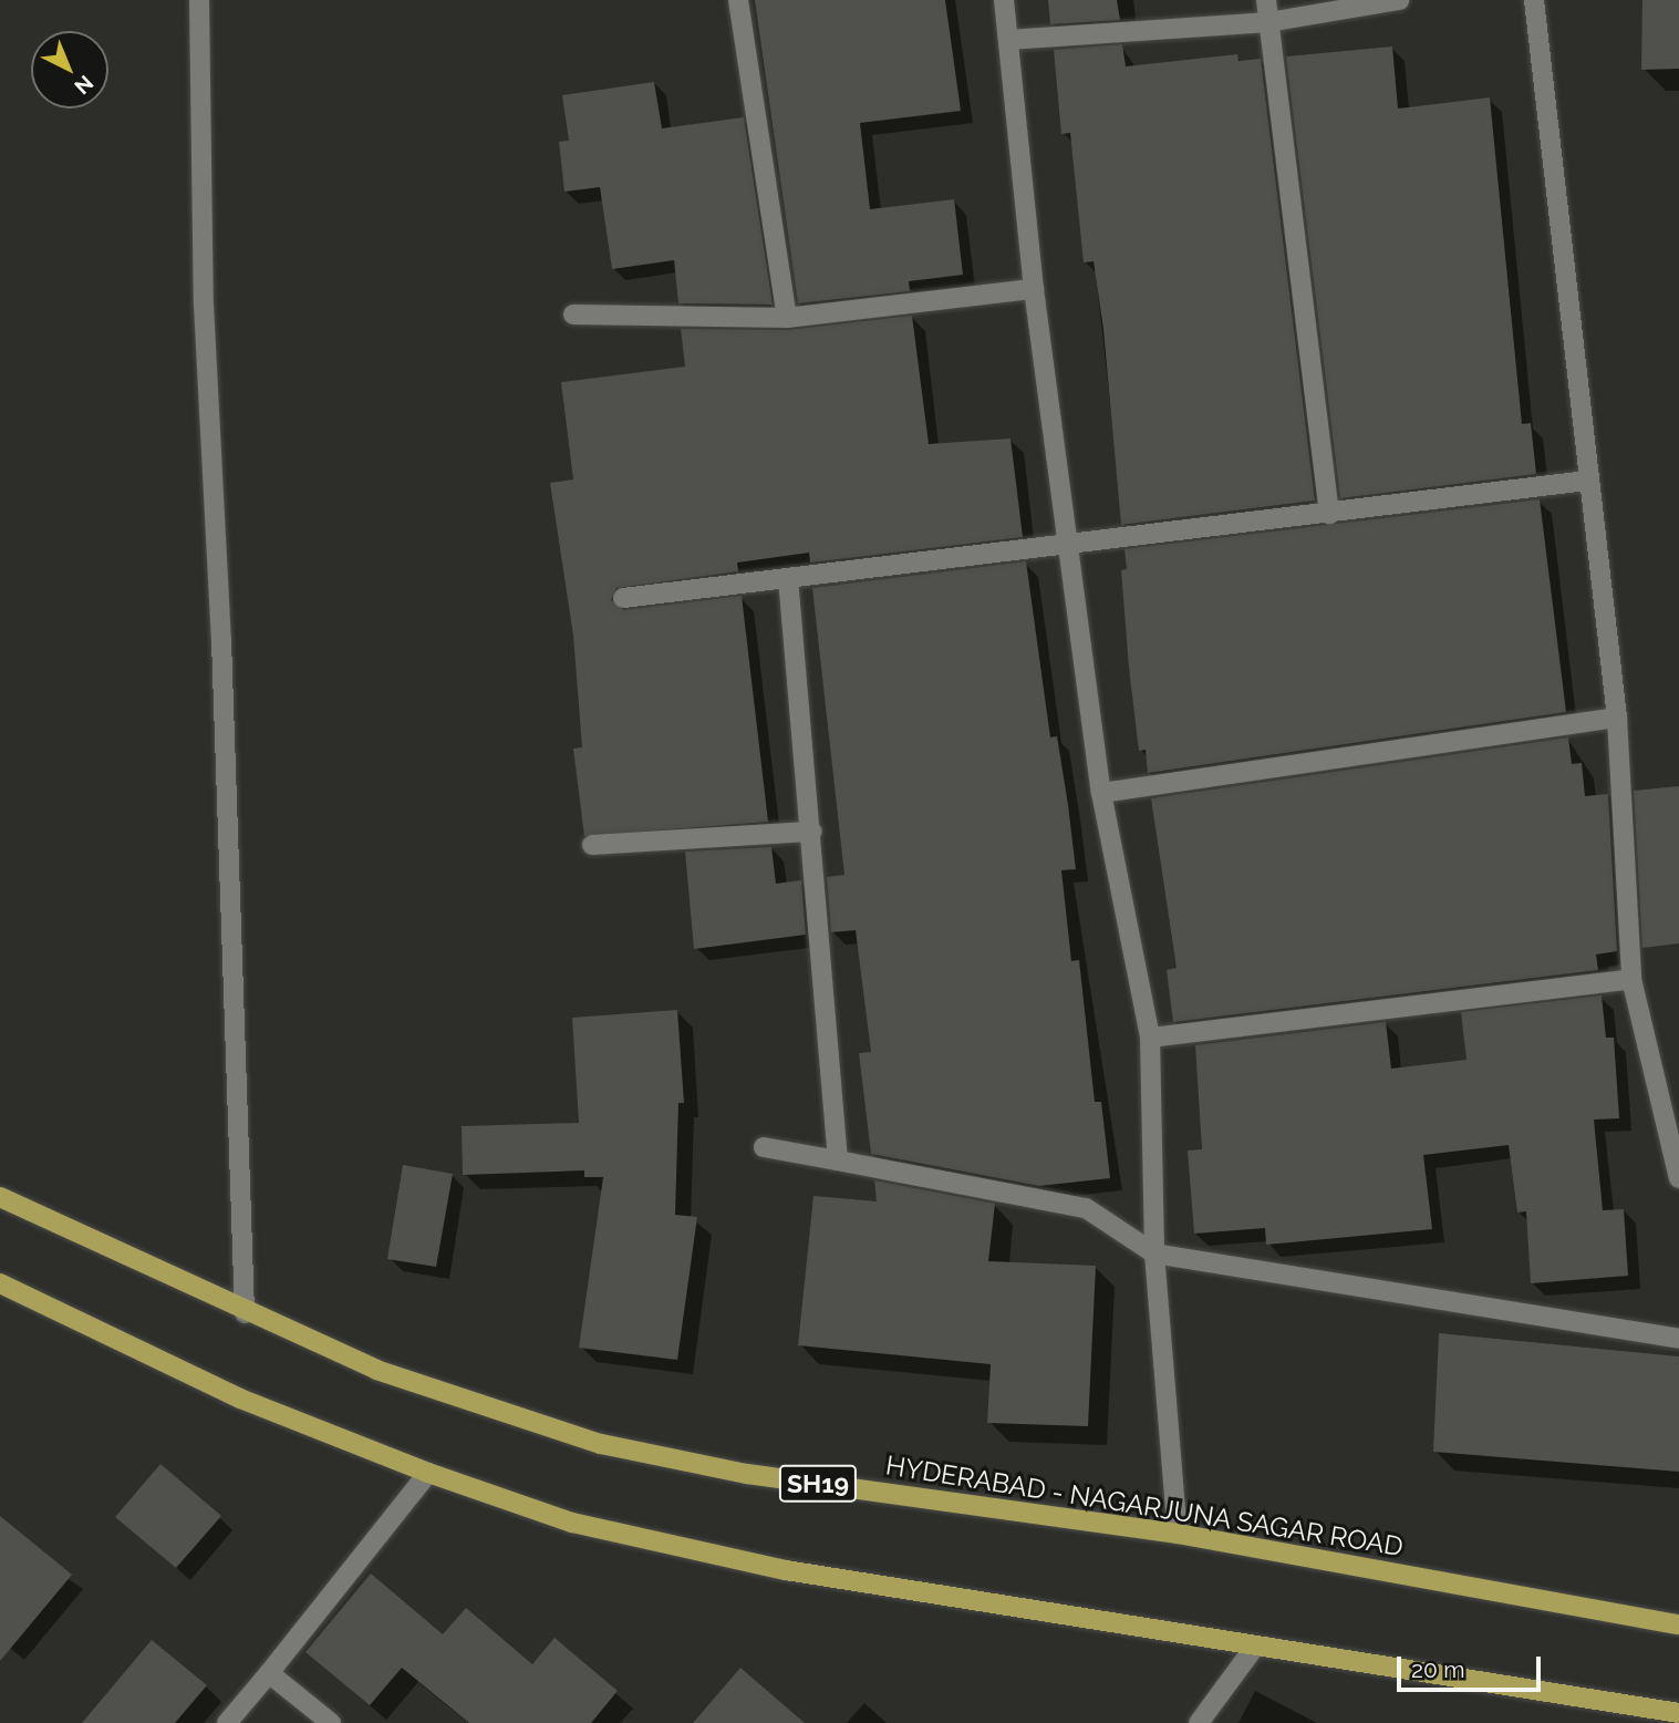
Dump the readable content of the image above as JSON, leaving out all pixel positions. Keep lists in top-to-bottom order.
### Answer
{
  "streets": {
    "main road": ["SH19", "HYDERABAD - NAGARJUNA SAGAR ROAD"]
  },
  "scale_bar": "20 m",
  "north": "bottom right"
}
